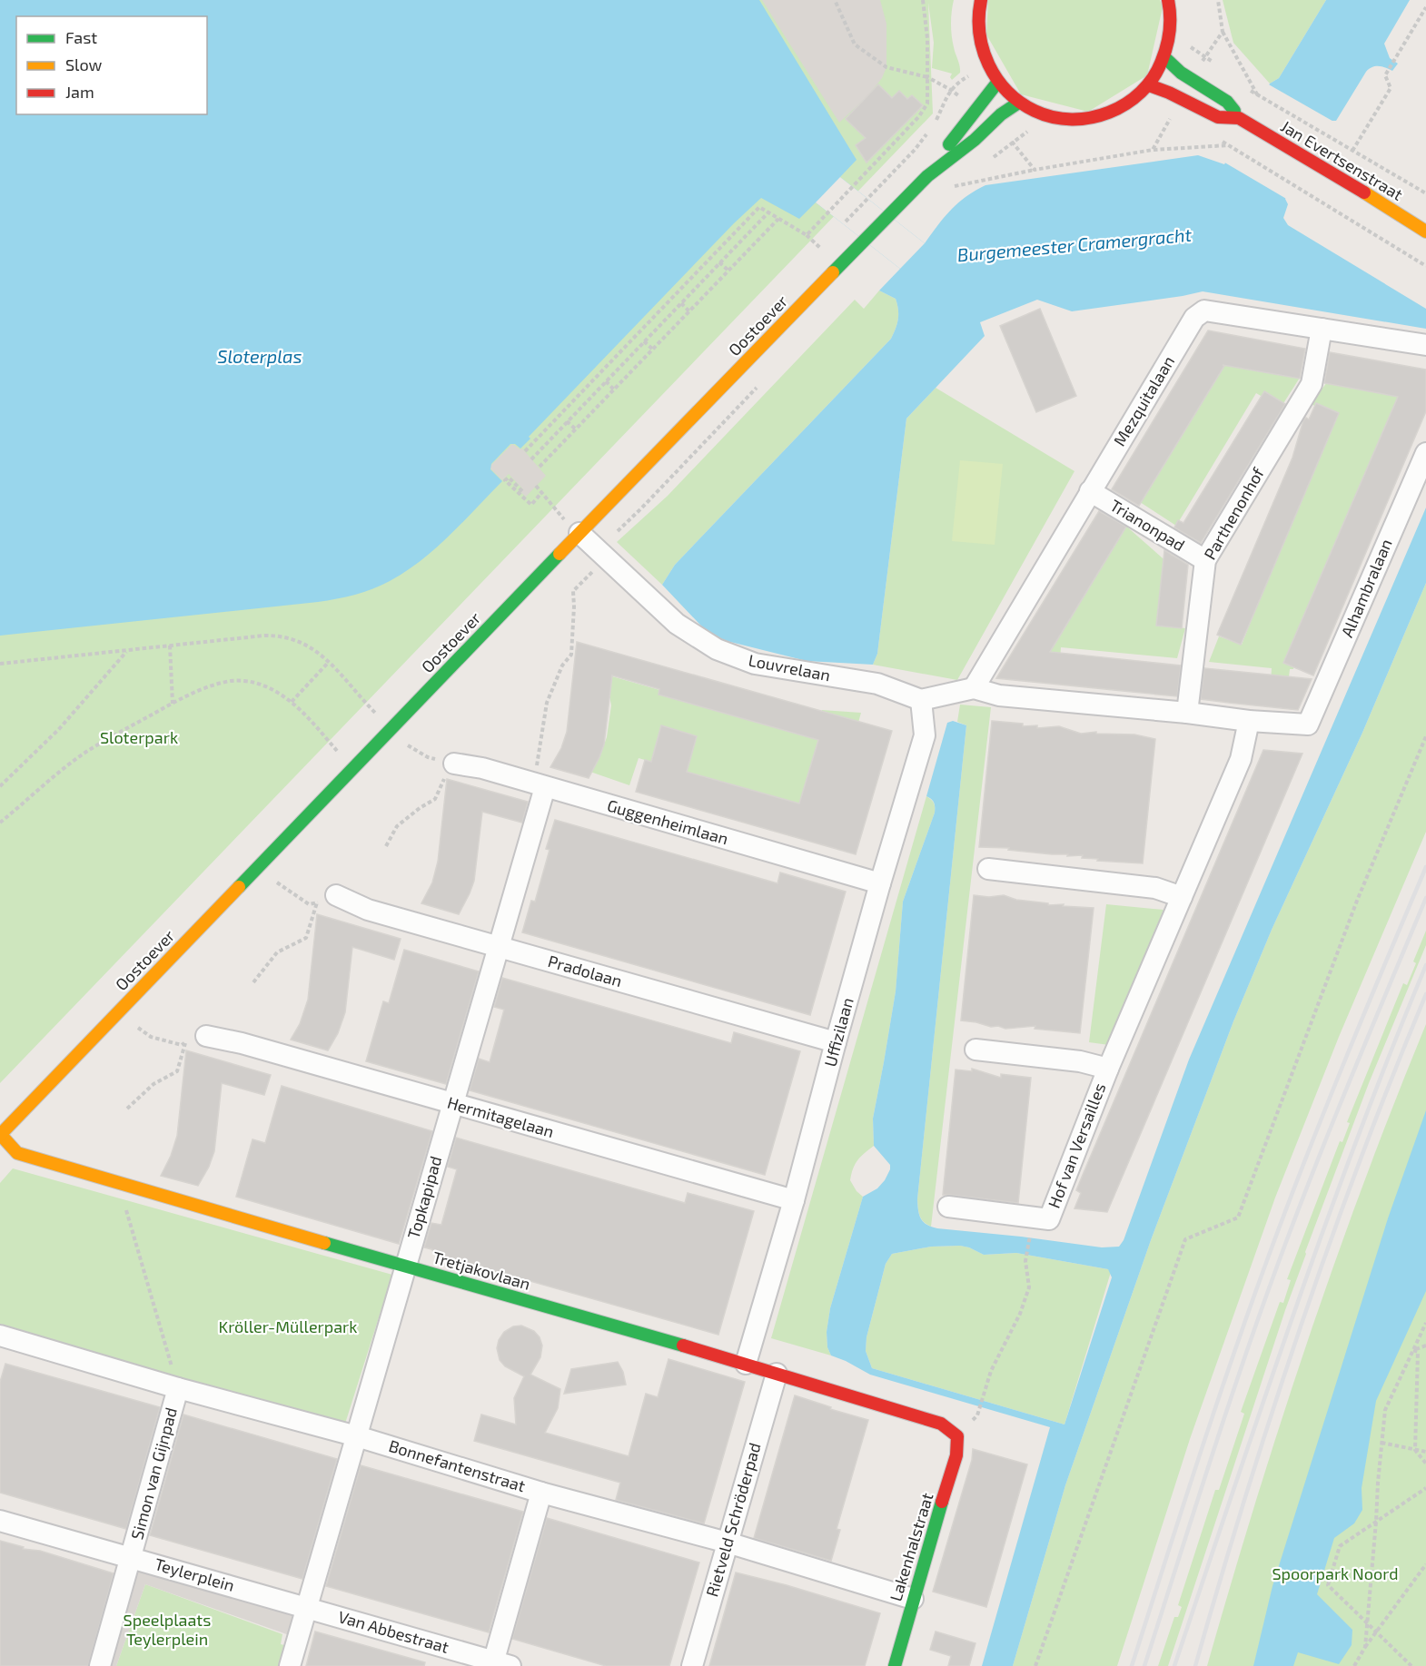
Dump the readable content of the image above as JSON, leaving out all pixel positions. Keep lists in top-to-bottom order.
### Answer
{
  "streets": {
    "main road": [
      "Jan Evertsenstraat",
      "Oostoever",
      "Tretjakovlaan",
      "Lakenhalstraat"
    ],
    "street": [
      "Mezquitalaan",
      "Parthenonhof",
      "Trianonpad",
      "Alhambralaan",
      "Louvrelaan",
      "Guggenheimlaan",
      "Pradolaan",
      "Uffizilaan",
      "Hermitagelaan",
      "Hof van Versailles",
      "Topkapipad",
      "Bonnefantenstraat",
      "Simon van Gijnpad",
      "Rietveld Schröderpad",
      "Teylerplein",
      "Van Abbestraat"
    ]
  },
  "crossings": [
    ["Oostoever", "Louvrelaan"],
    ["Oostoever", "Tretjakovlaan"],
    ["Mezquitalaan", "Parthenonhof"],
    ["Mezquitalaan", "Trianonpad"],
    ["Parthenonhof", "Trianonpad"],
    ["Alhambralaan", "Hof van Versailles"],
    ["Louvrelaan", "Uffizilaan"],
    ["Guggenheimlaan", "Uffizilaan"],
    ["Guggenheimlaan", "Topkapipad"],
    ["Pradolaan", "Uffizilaan"],
    ["Pradolaan", "Topkapipad"],
    ["Uffizilaan", "Hermitagelaan"],
    ["Uffizilaan", "Tretjakovlaan"],
    ["Hermitagelaan", "Topkapipad"],
    ["Topkapipad", "Tretjakovlaan"],
    ["Topkapipad", "Bonnefantenstraat"],
    ["Topkapipad", "Teylerplein"],
    ["Topkapipad", "Van Abbestraat"],
    ["Tretjakovlaan", "Rietveld Schröderpad"],
    ["Tretjakovlaan", "Lakenhalstraat"],
    ["Bonnefantenstraat", "Simon van Gijnpad"],
    ["Bonnefantenstraat", "Rietveld Schröderpad"],
    ["Bonnefantenstraat", "Lakenhalstraat"],
    ["Simon van Gijnpad", "Teylerplein"],
    ["Teylerplein", "Van Abbestraat"]
  ],
  "water": ["Burgemeester Cramergracht", "Sloterplas"],
  "parks": [
    "Sloterpark",
    "Kröller-Müllerpark",
    "Spoorpark Noord",
    "Speelplaats Teylerplein"
  ],
  "legend": ["Fast", "Slow", "Jam"]
}
